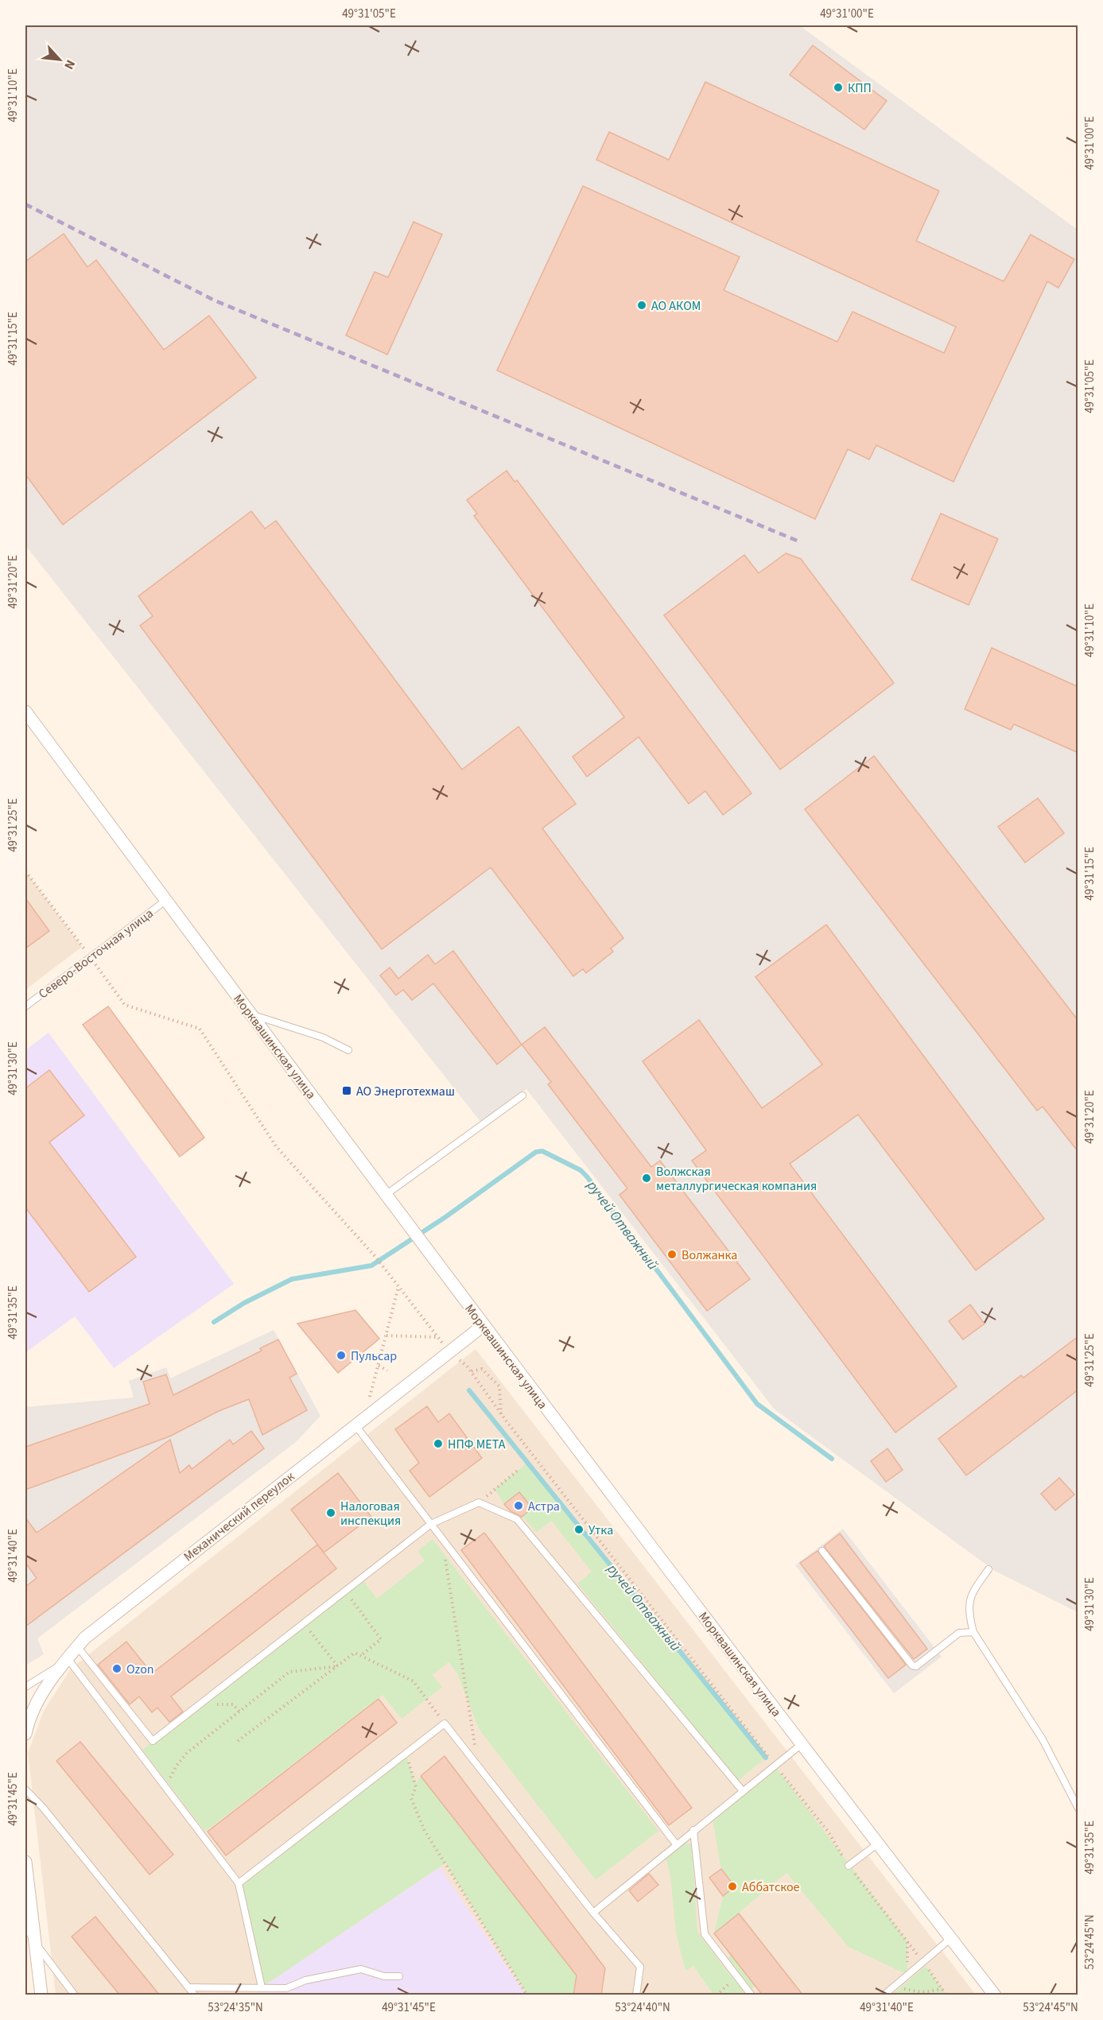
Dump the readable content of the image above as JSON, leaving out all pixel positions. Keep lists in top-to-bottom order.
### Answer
{
  "streets": {
    "street": ["Морквашинская улица", "Механический переулок"],
    "lane": ["Северо-Восточная улица"]
  },
  "crossings": [
    ["Северо-Восточная улица", "Морквашинская улица"],
    ["Морквашинская улица", "Механический переулок"]
  ],
  "water": ["ручей Отважный"],
  "places": {
    "other": [
      "КПП",
      "АО АКОМ",
      "Волжская металлургическая компания",
      "Волжанка",
      "Пульсар",
      "НПФ МЕТА",
      "Астра",
      "Налоговая инспекция",
      "Утка",
      "Ozon",
      "Аббатское"
    ],
    "transit": ["АО Энерготехмаш"]
  },
  "north": "bottom right",
  "coordinates": [
    "49°31'05\"E",
    "49°31'00\"E",
    "49°31'10\"E",
    "49°31'15\"E",
    "49°31'20\"E",
    "49°31'25\"E",
    "49°31'30\"E",
    "49°31'35\"E",
    "49°31'40\"E",
    "49°31'45\"E",
    "53°24'45\"N",
    "53°24'35\"N",
    "53°24'40\"N"
  ]
}
